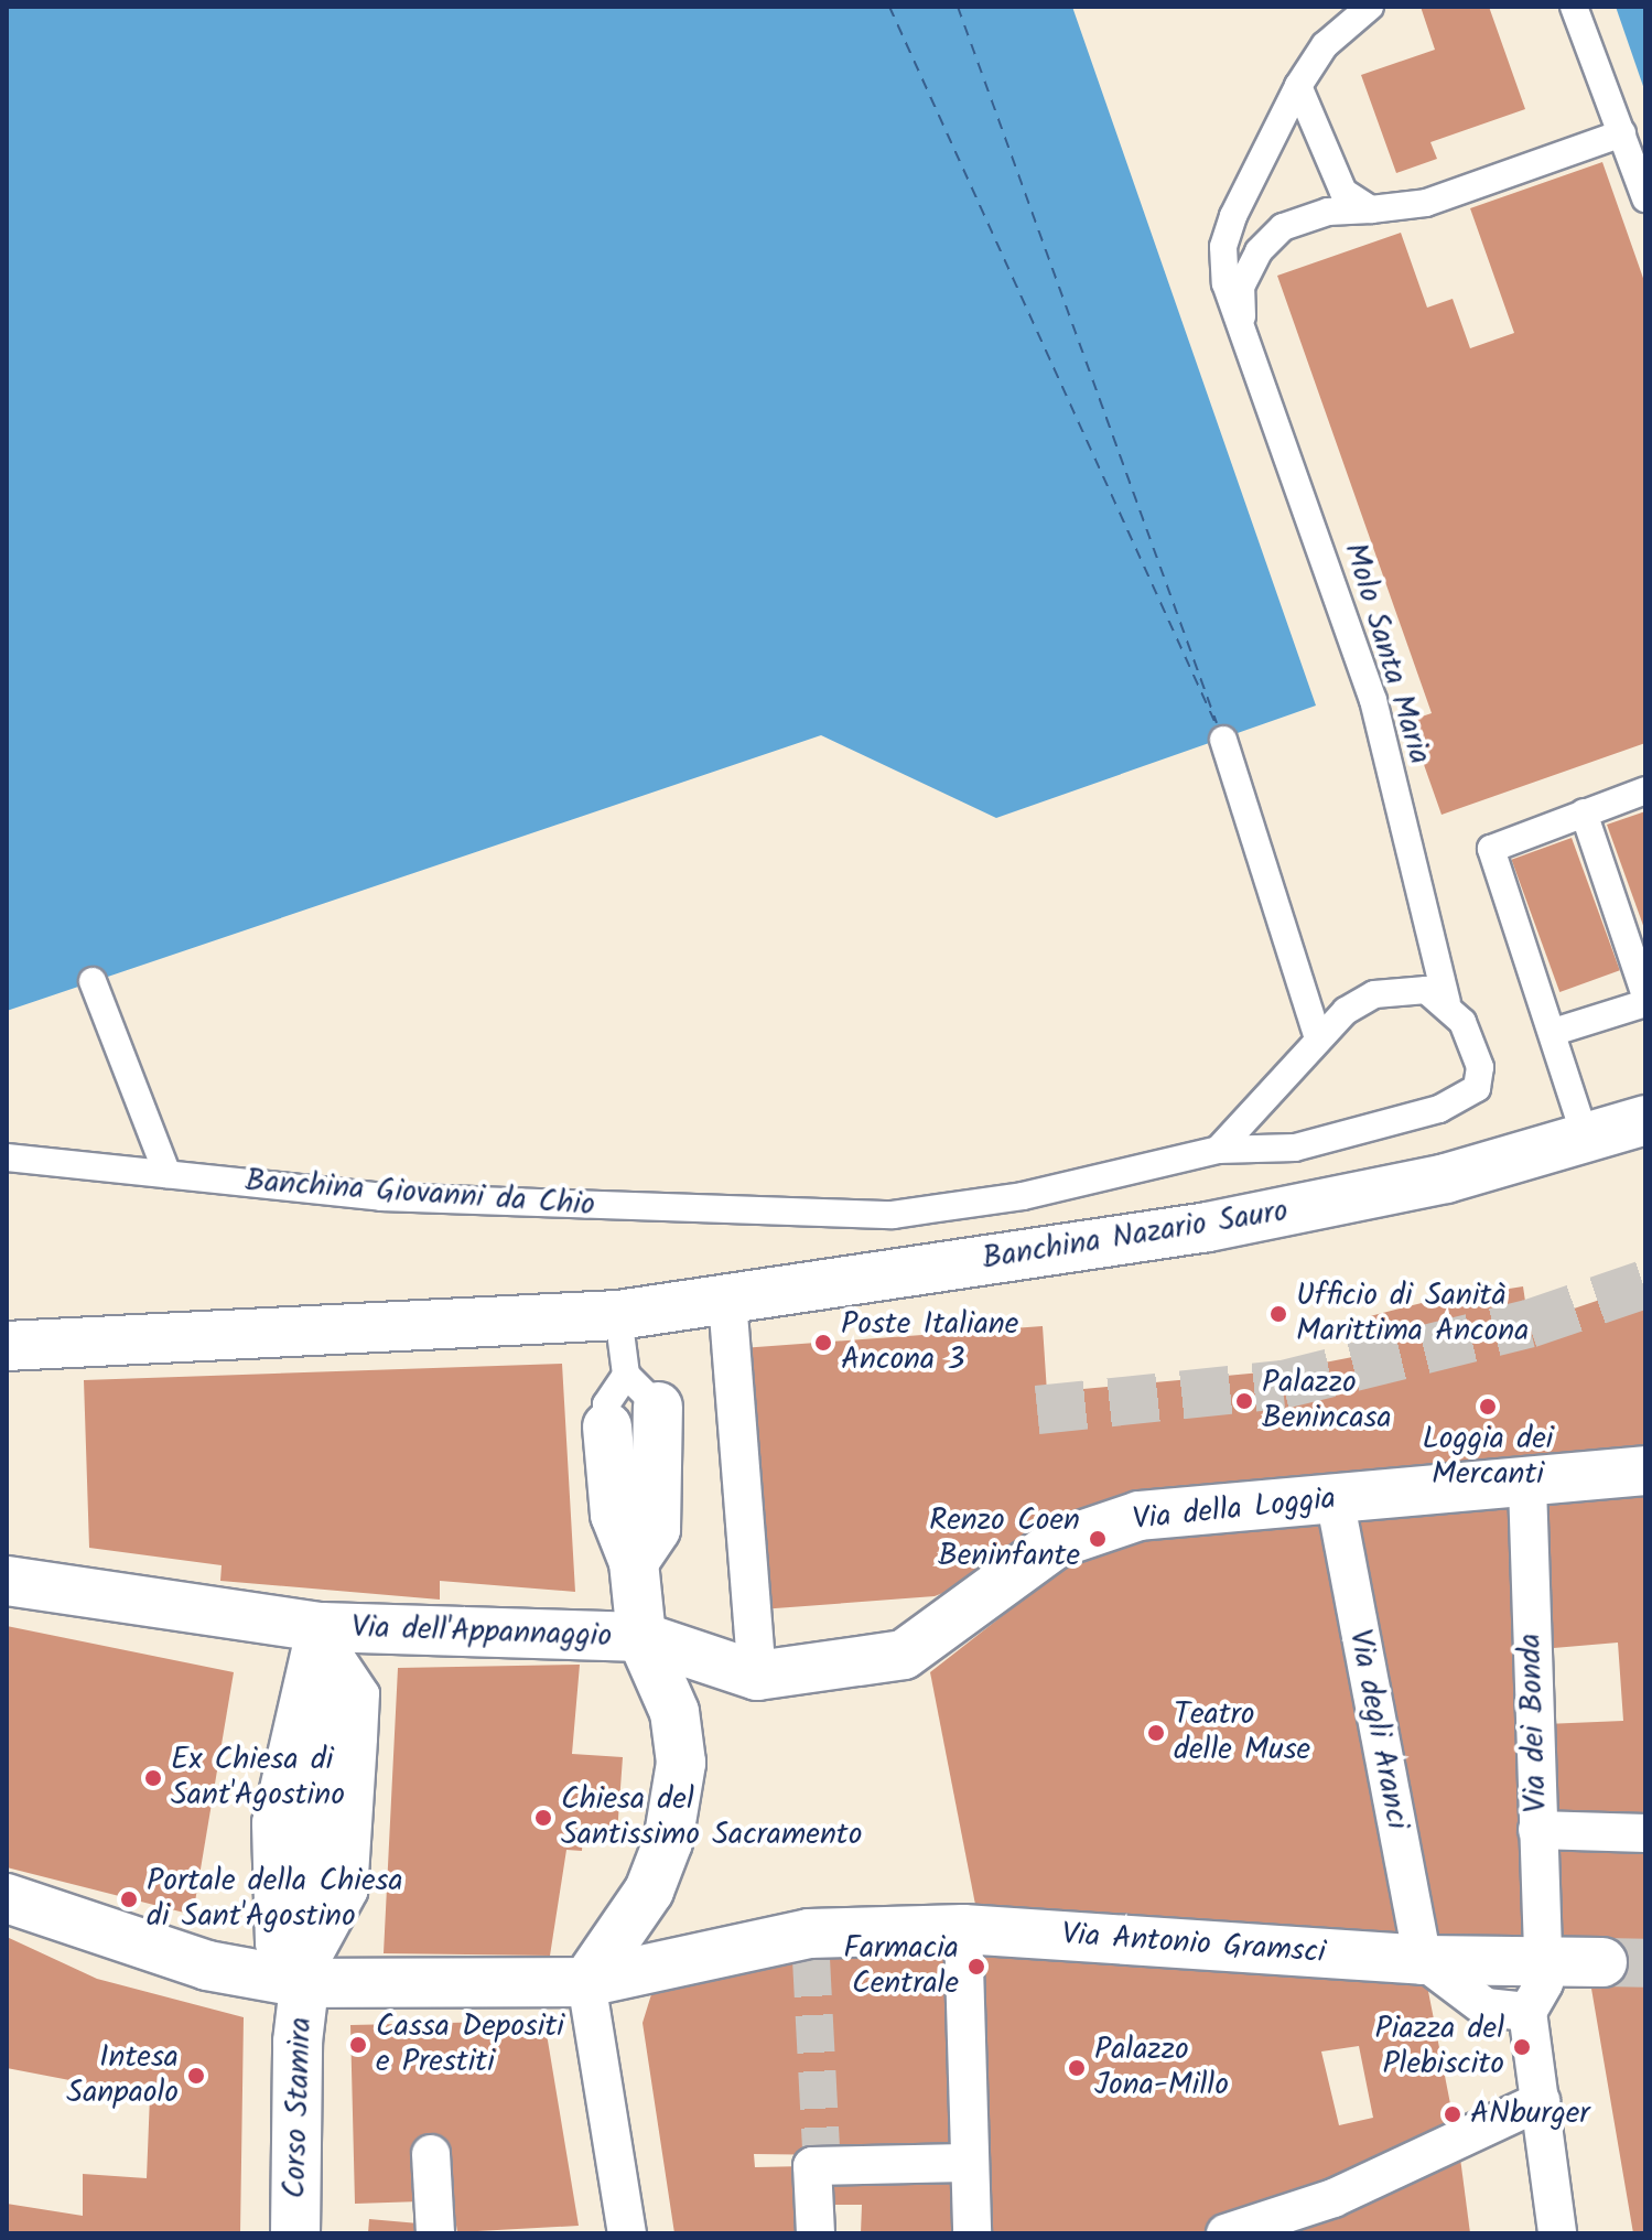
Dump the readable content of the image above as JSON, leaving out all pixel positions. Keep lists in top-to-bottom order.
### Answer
{
  "streets": {
    "street": [
      "Banchina Nazario Sauro",
      "Via della Loggia",
      "Via dell'Appannaggio",
      "Via dei Bonda",
      "Via degli Aranci",
      "Via Antonio Gramsci",
      "Corso Stamira"
    ],
    "lane": ["Molo Santa Maria", "Banchina Giovanni da Chio"]
  },
  "crossings": [
    ["Molo Santa Maria", "Banchina Nazario Sauro"],
    ["Banchina Giovanni da Chio", "Banchina Nazario Sauro"],
    ["Via della Loggia", "Via dell'Appannaggio"],
    ["Via della Loggia", "Via dei Bonda"],
    ["Via della Loggia", "Via degli Aranci"],
    ["Via dell'Appannaggio", "Corso Stamira"],
    ["Via degli Aranci", "Via Antonio Gramsci"],
    ["Via Antonio Gramsci", "Corso Stamira"]
  ],
  "places": [
    "Ufficio di Sanità Marittima Ancona",
    "Poste Italiane Ancona 3",
    "Palazzo Benincasa",
    "Loggia dei Mercanti",
    "Renzo Coen Beninfante",
    "Teatro delle Muse",
    "Ex Chiesa di Sant'Agostino",
    "Chiesa del Santissimo Sacramento",
    "Portale della Chiesa di Sant'Agostino",
    "Farmacia Centrale",
    "Cassa Depositi e Prestiti",
    "Piazza del Plebiscito",
    "Palazzo Jona-Millo",
    "Intesa Sanpaolo",
    "ANburger"
  ]
}
